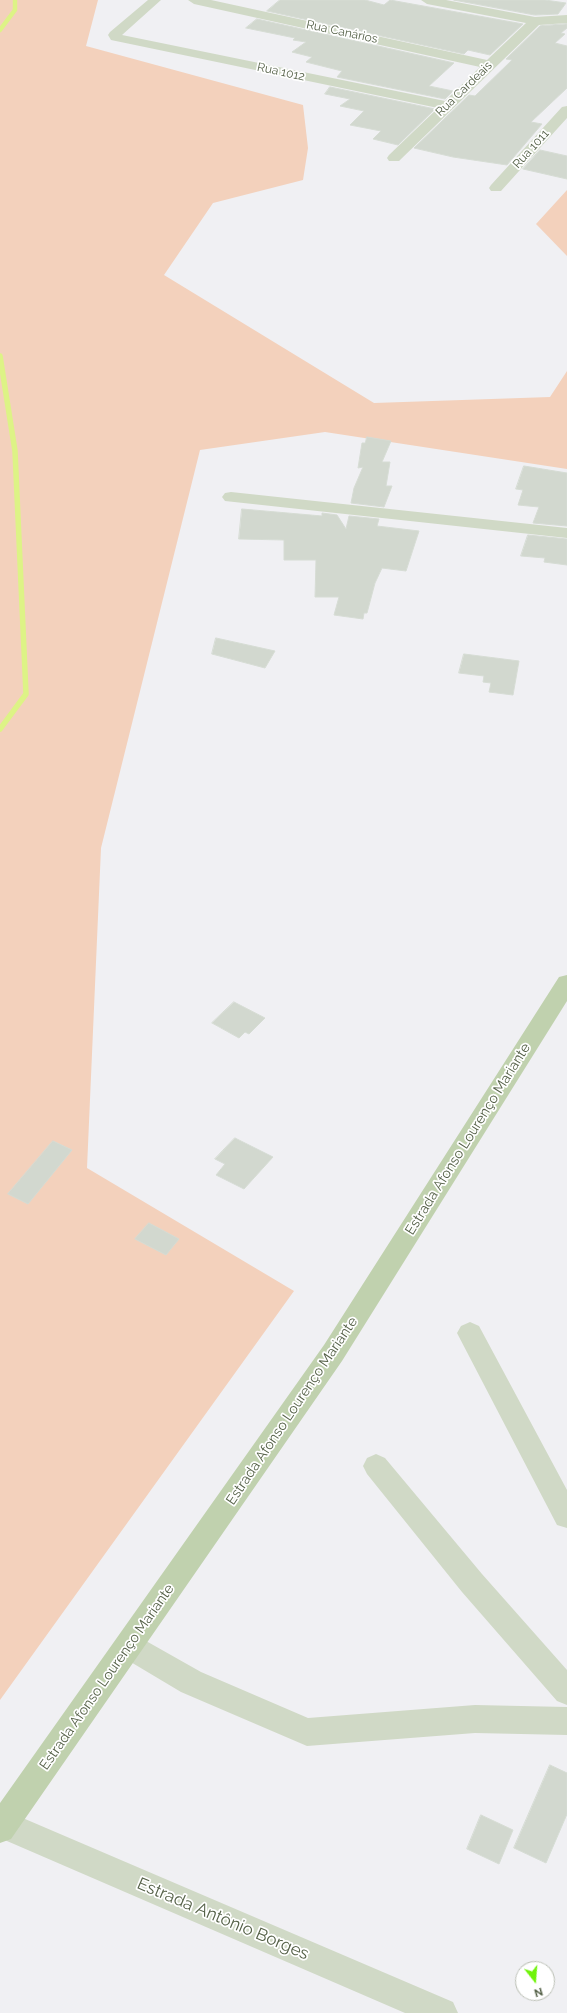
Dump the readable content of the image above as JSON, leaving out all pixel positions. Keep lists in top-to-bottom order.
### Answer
{
  "streets": {
    "main road": ["Estrada Afonso Lourenço Mariante"],
    "street": [
      "Rua Canários",
      "Rua 1012",
      "Rua Cardeais",
      "Rua 1011",
      "Estrada Antônio Borges"
    ]
  },
  "crossings": [
    ["Rua Canários", "Rua Cardeais"],
    ["Rua 1012", "Rua Cardeais"],
    ["Estrada Afonso Lourenço Mariante", "Estrada Antônio Borges"]
  ],
  "north": "bottom"
}
